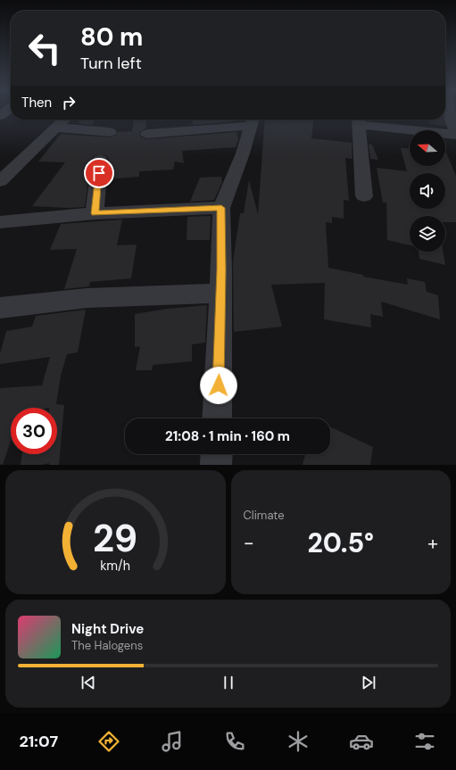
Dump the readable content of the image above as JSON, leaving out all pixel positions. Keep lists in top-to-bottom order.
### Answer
{
  "north": "left",
  "page": {
    "turn": ["80 m", "Turn left"],
    "then": "Then",
    "limit": "30",
    "trip": "21:08 · 1 min · 160 m",
    "tile": "Climate",
    "heat": ["−", "20.5°", "+"],
    "song": ["Night Drive", "The Halogens"],
    "tabs": "21:07",
    "gauge": ["29", "km/h"]
  }
}
